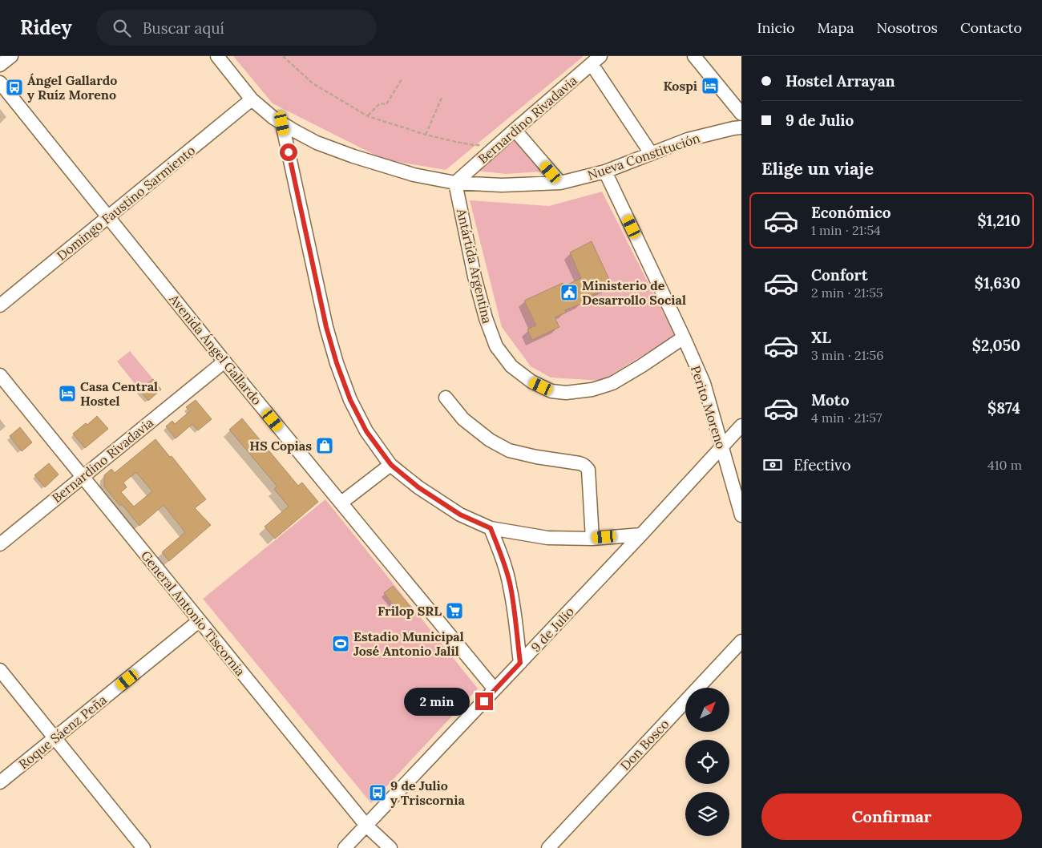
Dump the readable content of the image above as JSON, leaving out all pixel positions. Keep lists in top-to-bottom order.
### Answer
{
  "streets": {
    "street": [
      "Bernardino Rivadavia",
      "Nueva Constitución",
      "Domingo Faustino Sarmiento",
      "Antártida Argentina",
      "Avenida Ángel Gallardo",
      "Perito Moreno",
      "General Antonio Tiscornia",
      "9 de Julio",
      "Roque Sáenz Peña",
      "Don Bosco"
    ]
  },
  "crossings": [
    ["Bernardino Rivadavia", "Nueva Constitución"],
    ["Bernardino Rivadavia", "Antártida Argentina"],
    ["Bernardino Rivadavia", "Avenida Ángel Gallardo"],
    ["Bernardino Rivadavia", "General Antonio Tiscornia"],
    ["Nueva Constitución", "Domingo Faustino Sarmiento"],
    ["Nueva Constitución", "Antártida Argentina"],
    ["Nueva Constitución", "Perito Moreno"],
    ["Domingo Faustino Sarmiento", "Avenida Ángel Gallardo"],
    ["Antártida Argentina", "Perito Moreno"],
    ["Avenida Ángel Gallardo", "9 de Julio"],
    ["Perito Moreno", "9 de Julio"],
    ["General Antonio Tiscornia", "9 de Julio"],
    ["General Antonio Tiscornia", "Roque Sáenz Peña"]
  ],
  "places": {
    "hotel": ["Kospi", "Casa Central Hostel"],
    "bus stop": ["Ángel Gallardo y Ruíz Moreno", "9 de Julio y Triscornia"],
    "public building": ["Ministerio de Desarrollo Social"],
    "shop": ["HS Copias"],
    "supermarket": ["Frilop SRL"],
    "sports": ["Estadio Municipal José Antonio Jalil"]
  },
  "north": "top right",
  "page": {
    "header": "Ridey",
    "search": "Buscar aquí",
    "nav": [
      "Inicio",
      "Mapa",
      "Nosotros",
      "Contacto"
    ],
    "banner": ["Hostel Arrayan", "9 de Julio"],
    "heading": "Elige un viaje",
    "list": [
      {
        "name": "Económico",
        "note": "1 min · 21:54",
        "value": "$1,210"
      },
      {
        "name": "Confort",
        "note": "2 min · 21:55",
        "value": "$1,630"
      },
      {
        "name": "XL",
        "note": "3 min · 21:56",
        "value": "$2,050"
      },
      {
        "name": "Moto",
        "note": "4 min · 21:57",
        "value": "$874"
      }
    ],
    "pay": ["Efectivo", "410 m"],
    "bubble": "2 min",
    "buttons": "Confirmar"
  }
}
